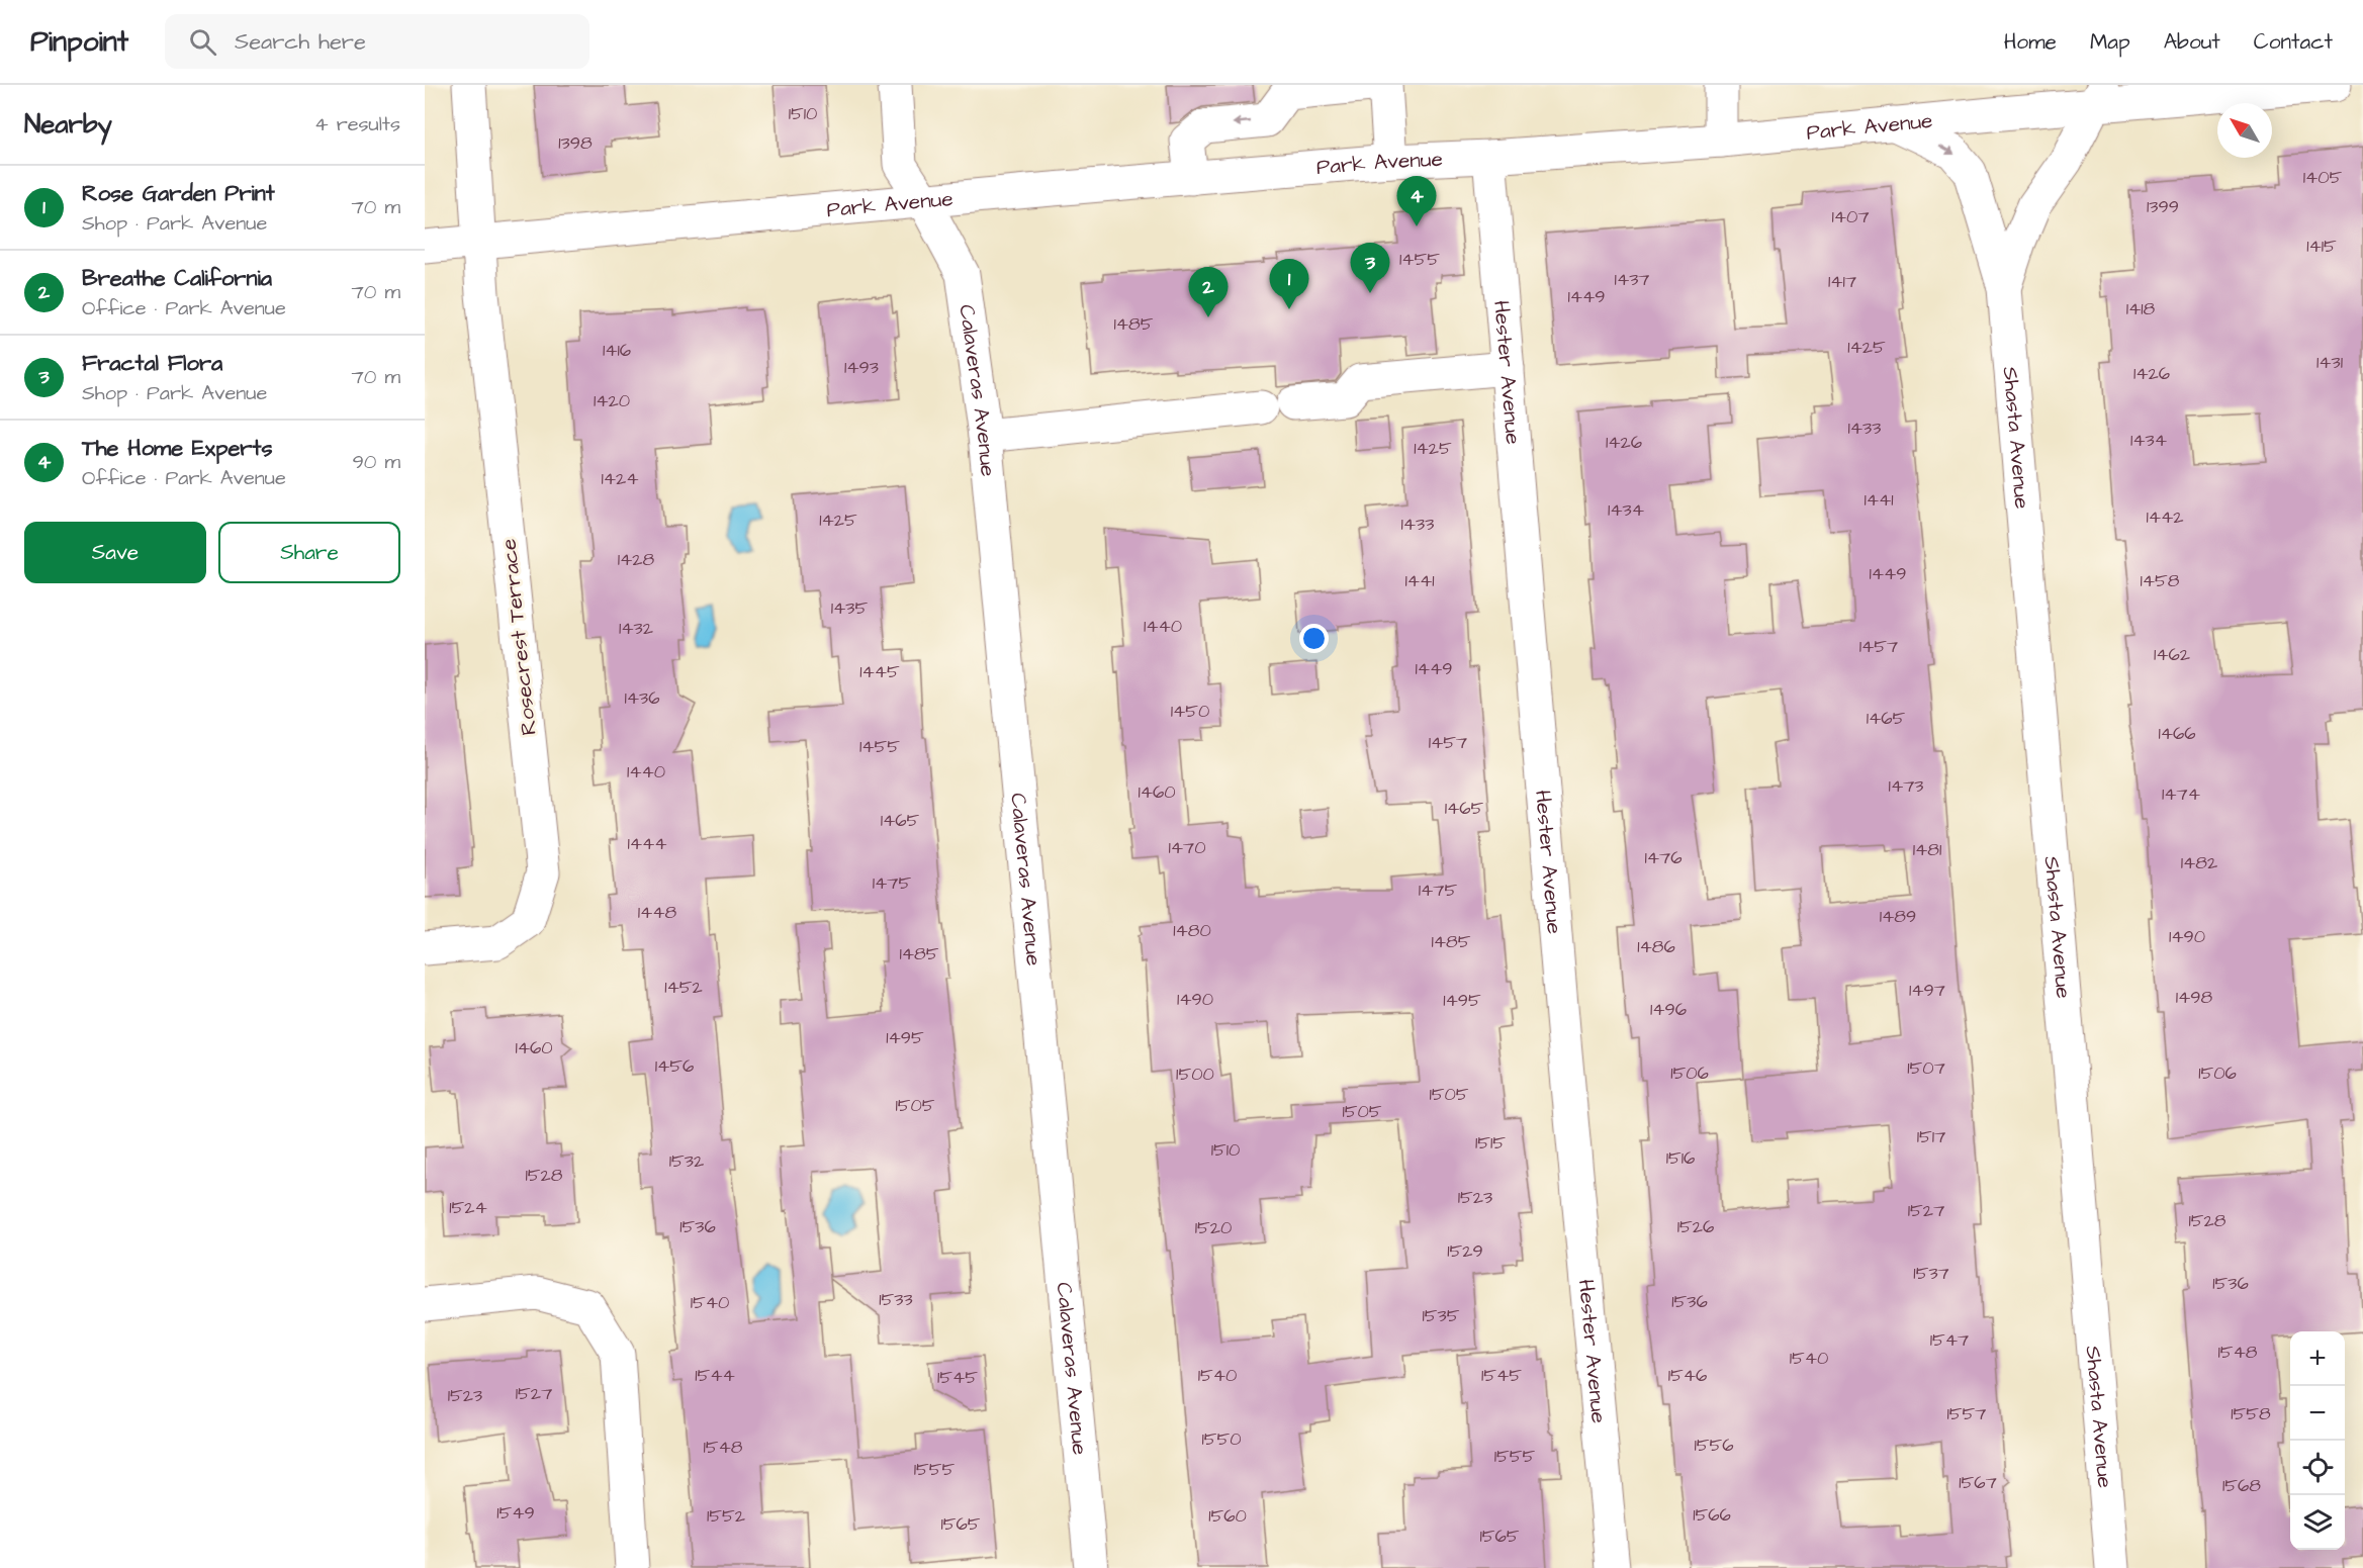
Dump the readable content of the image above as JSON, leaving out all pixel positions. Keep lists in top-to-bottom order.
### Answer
{
  "streets": {
    "street": [
      "Park Avenue",
      "Hester Avenue",
      "Calaveras Avenue",
      "Shasta Avenue",
      "Rosecrest Terrace"
    ]
  },
  "crossings": [
    ["Park Avenue", "Hester Avenue"],
    ["Park Avenue", "Calaveras Avenue"],
    ["Park Avenue", "Shasta Avenue"],
    ["Park Avenue", "Rosecrest Terrace"]
  ],
  "house_numbers": [
    "1510",
    "1398",
    "1405",
    "1399",
    "1407",
    "1415",
    "1455",
    "1437",
    "1417",
    "1449",
    "1418",
    "1485",
    "1425",
    "1416",
    "1431",
    "1493",
    "1426",
    "1420",
    "1433",
    "1434",
    "1426",
    "1425",
    "1424",
    "1441",
    "1434",
    "1442",
    "1425",
    "1433",
    "1428",
    "1449",
    "1441",
    "1458",
    "1435",
    "1440",
    "1432",
    "1457",
    "1462",
    "1449",
    "1445",
    "1436",
    "1450",
    "1465",
    "1466",
    "1457",
    "1455",
    "1440",
    "1473",
    "1460",
    "1474",
    "1465",
    "1465",
    "1444",
    "1470",
    "1481",
    "1476",
    "1482",
    "1475",
    "1475",
    "1448",
    "1489",
    "1480",
    "1490",
    "1485",
    "1486",
    "1485",
    "1452",
    "1497",
    "1498",
    "1490",
    "1495",
    "1496",
    "1495",
    "1460",
    "1456",
    "1507",
    "1506",
    "1506",
    "1500",
    "1505",
    "1505",
    "1505",
    "1517",
    "1515",
    "1510",
    "1516",
    "1532",
    "1528",
    "1523",
    "1524",
    "1527",
    "1528",
    "1536",
    "1526",
    "1520",
    "1529",
    "1537",
    "1536",
    "1533",
    "1536",
    "1540",
    "1535",
    "1547",
    "1548",
    "1540",
    "1544",
    "1540",
    "1545",
    "1546",
    "1545",
    "1527",
    "1523",
    "1557",
    "1558",
    "1550",
    "1556",
    "1548",
    "1555",
    "1555",
    "1567",
    "1568",
    "1549",
    "1566",
    "1552",
    "1560",
    "1565",
    "1565"
  ],
  "north": "top left",
  "page": {
    "header": "Pinpoint",
    "search": "Search here",
    "nav": [
      "Home",
      "Map",
      "About",
      "Contact"
    ],
    "heading": ["Nearby", "4 results"],
    "list": [
      {
        "mark": "1",
        "name": "Rose Garden Print",
        "note": "Shop · Park Avenue",
        "value": "70 m"
      },
      {
        "mark": "2",
        "name": "Breathe California",
        "note": "Office · Park Avenue",
        "value": "70 m"
      },
      {
        "mark": "3",
        "name": "Fractal Flora",
        "note": "Shop · Park Avenue",
        "value": "70 m"
      },
      {
        "mark": "4",
        "name": "The Home Experts",
        "note": "Office · Park Avenue",
        "value": "90 m"
      }
    ],
    "pins": [
      "4",
      "3",
      "1",
      "2"
    ],
    "buttons": ["Save", "Share"],
    "map_buttons": ["+", "−"]
  }
}
